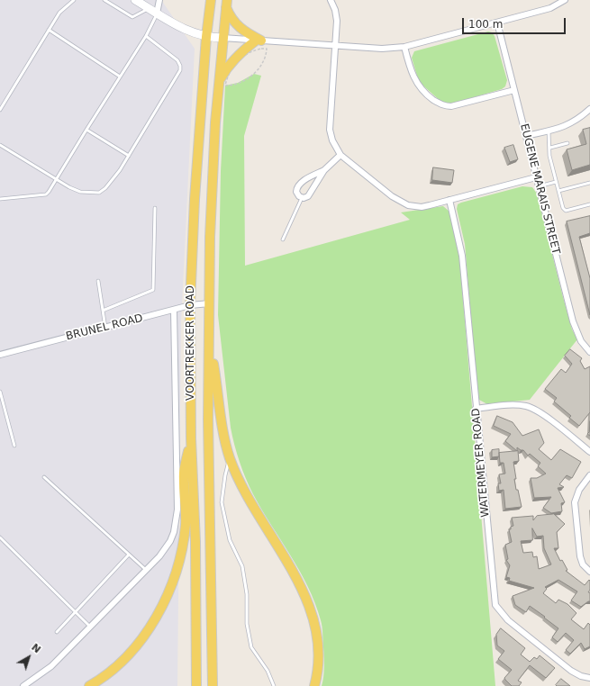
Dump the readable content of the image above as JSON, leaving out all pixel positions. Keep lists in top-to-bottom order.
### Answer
{
  "streets": {
    "main road": ["VOORTREKKER ROAD"],
    "street": ["EUGENE MARAIS STREET", "BRUNEL ROAD", "WATERMEYER ROAD"]
  },
  "crossings": [
    ["BRUNEL ROAD", "VOORTREKKER ROAD"]
  ],
  "scale_bar": "100 m",
  "north": "top right"
}
